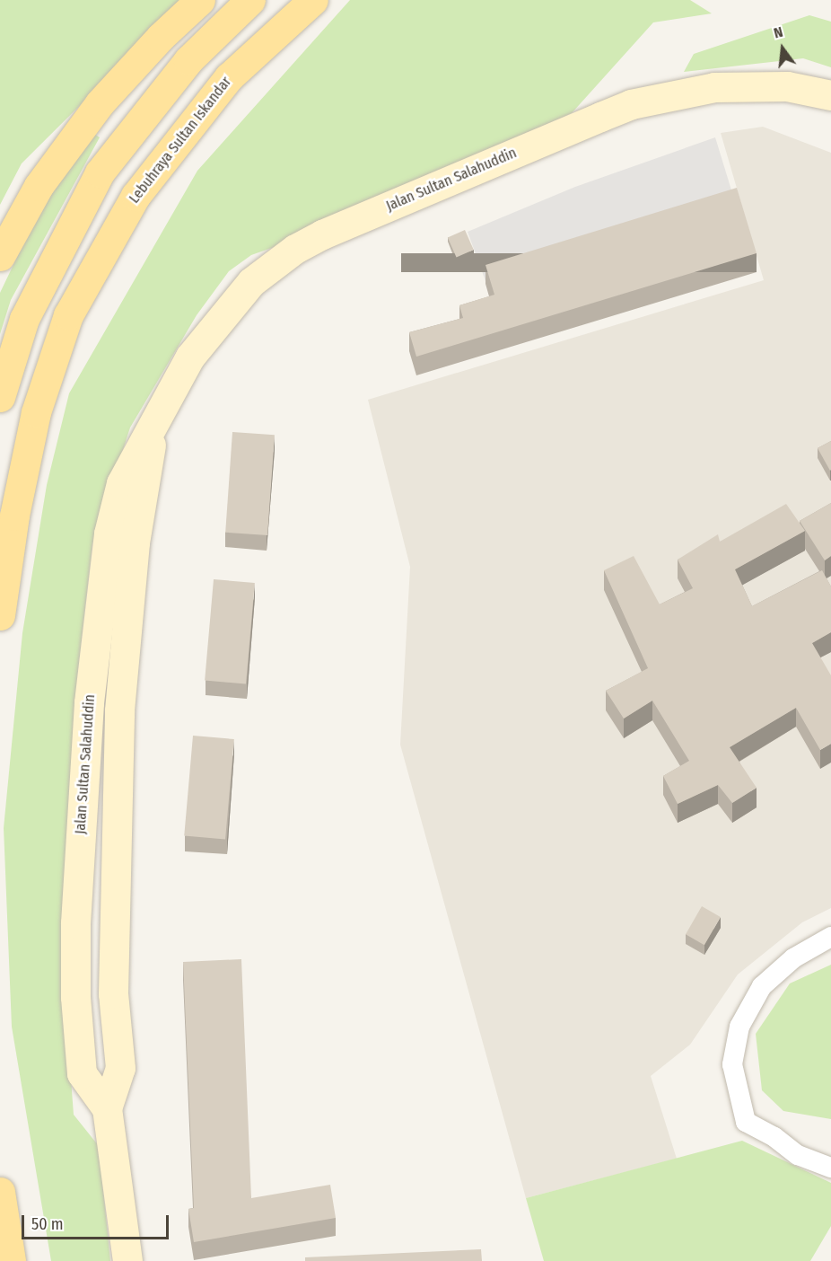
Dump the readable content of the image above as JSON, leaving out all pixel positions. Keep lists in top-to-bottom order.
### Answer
{
  "streets": {
    "main road": ["Lebuhraya Sultan Iskandar"],
    "street": ["Jalan Sultan Salahuddin"]
  },
  "scale_bar": "50 m",
  "north": "top"
}
